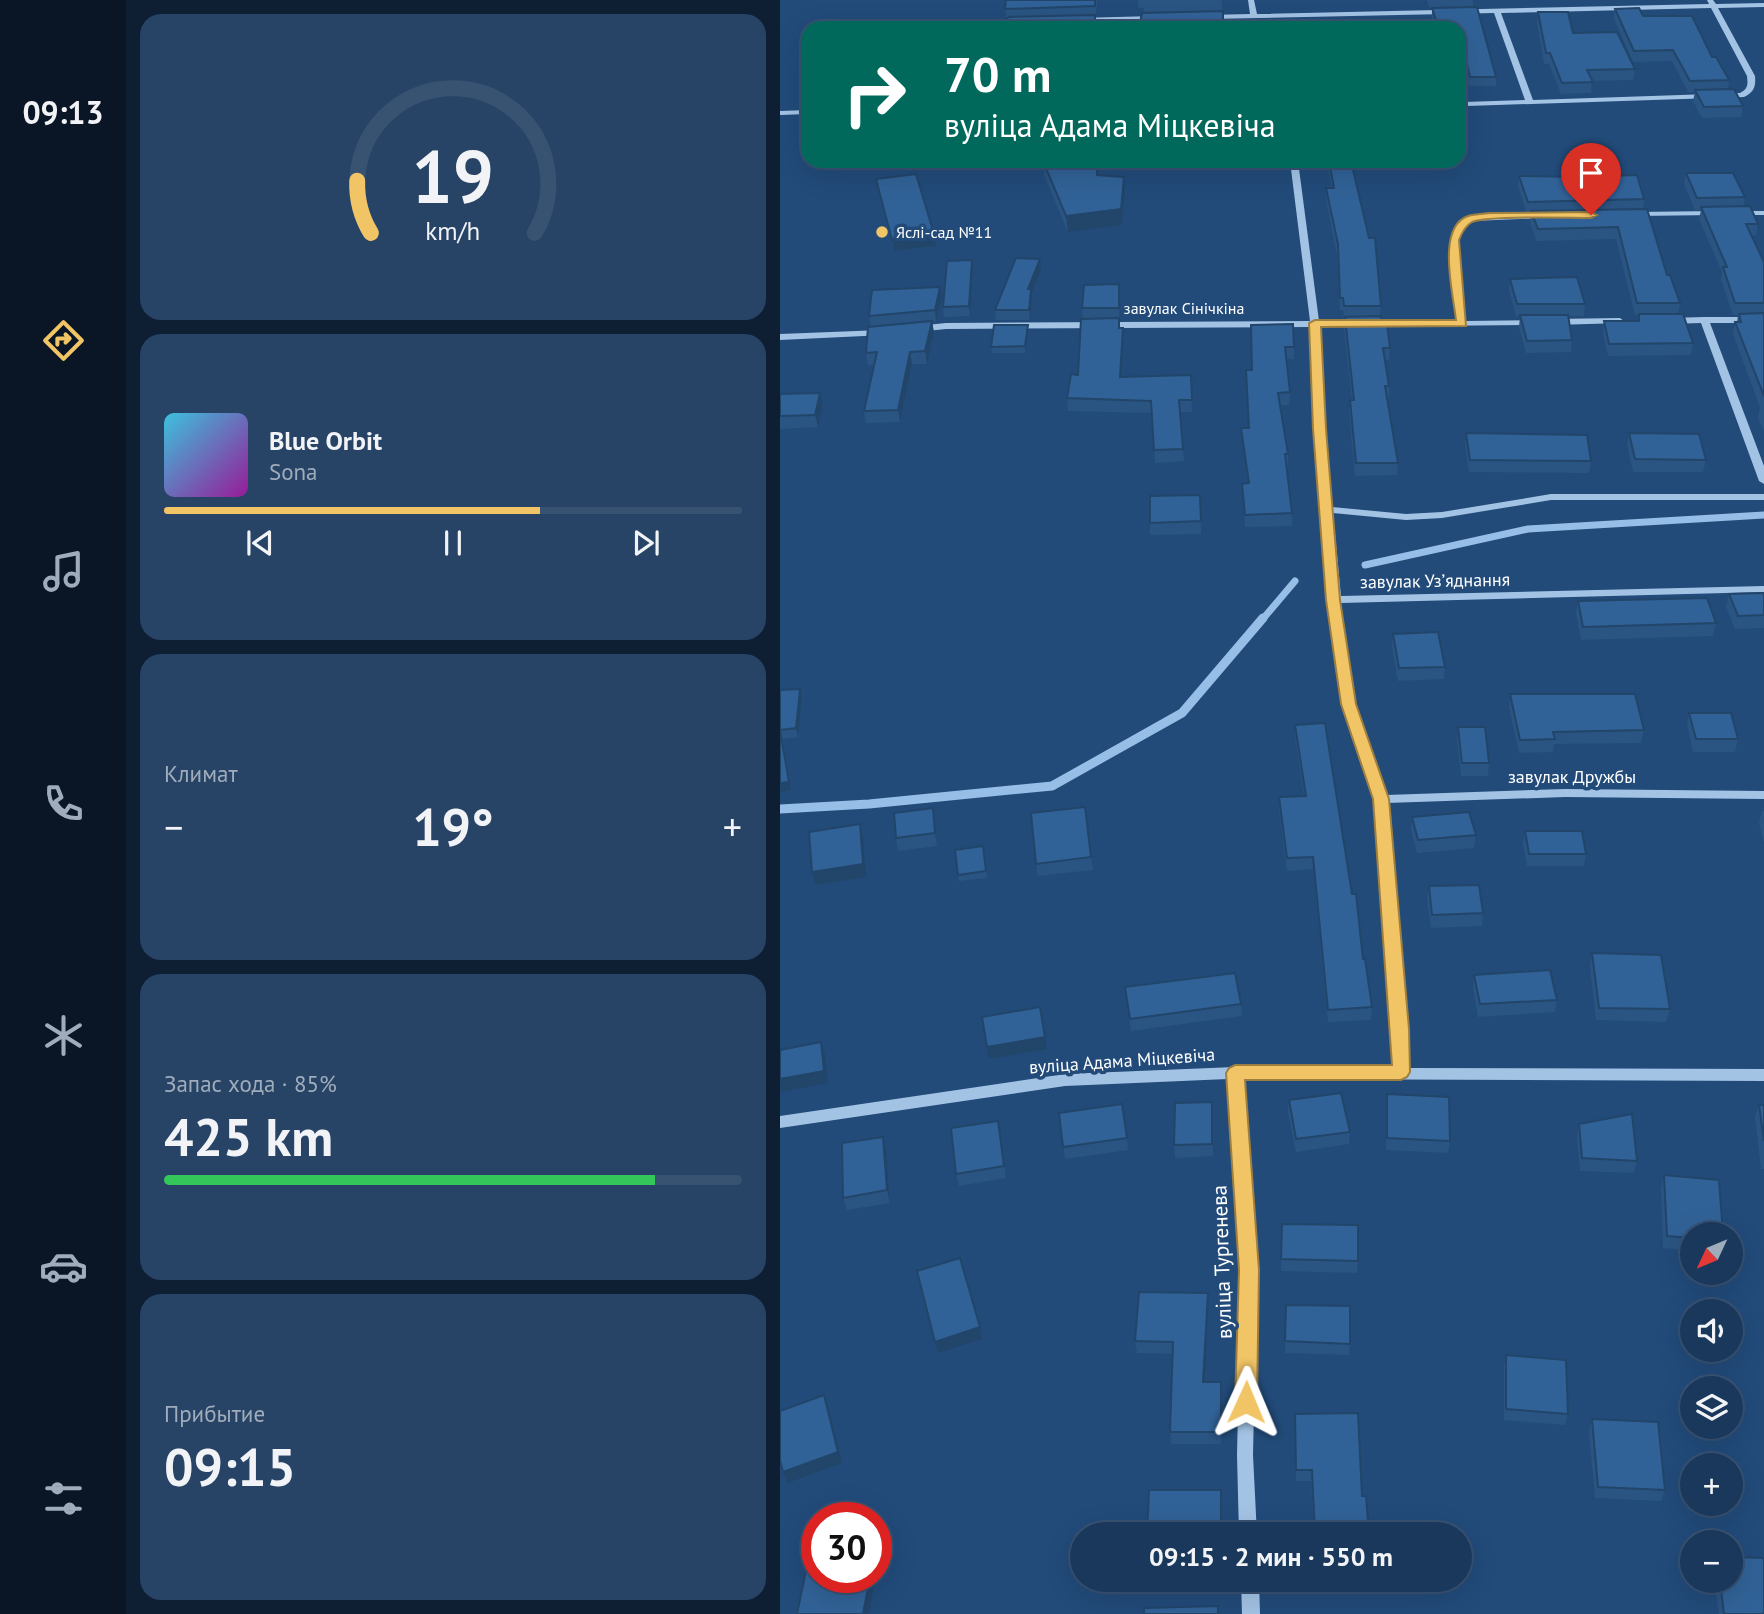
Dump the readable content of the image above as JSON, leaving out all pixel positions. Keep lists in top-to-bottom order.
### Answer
{
  "streets": {
    "street": [
      "завулак Сінічкіна",
      "завулак Узʼяднання",
      "завулак Дружбы",
      "вуліца Адама Міцкевіча",
      "вуліца Тургенева"
    ]
  },
  "crossings": [
    ["вуліца Адама Міцкевіча", "вуліца Тургенева"]
  ],
  "places": ["Яслі-сад №11"],
  "north": "bottom left",
  "page": {
    "tabs": "09:13",
    "turn": ["70 m", "вуліца Адама Міцкевіча"],
    "song": ["Blue Orbit", "Sona"],
    "tile": [
      "Климат",
      ["Запас хода · 85%", "425 km"],
      ["Прибытие", "09:15"]
    ],
    "heat": ["−", "19°", "+"],
    "map_buttons": ["+", "−"],
    "limit": "30",
    "trip": "09:15 · 2 мин · 550 m",
    "gauge": ["19", "km/h"]
  }
}
